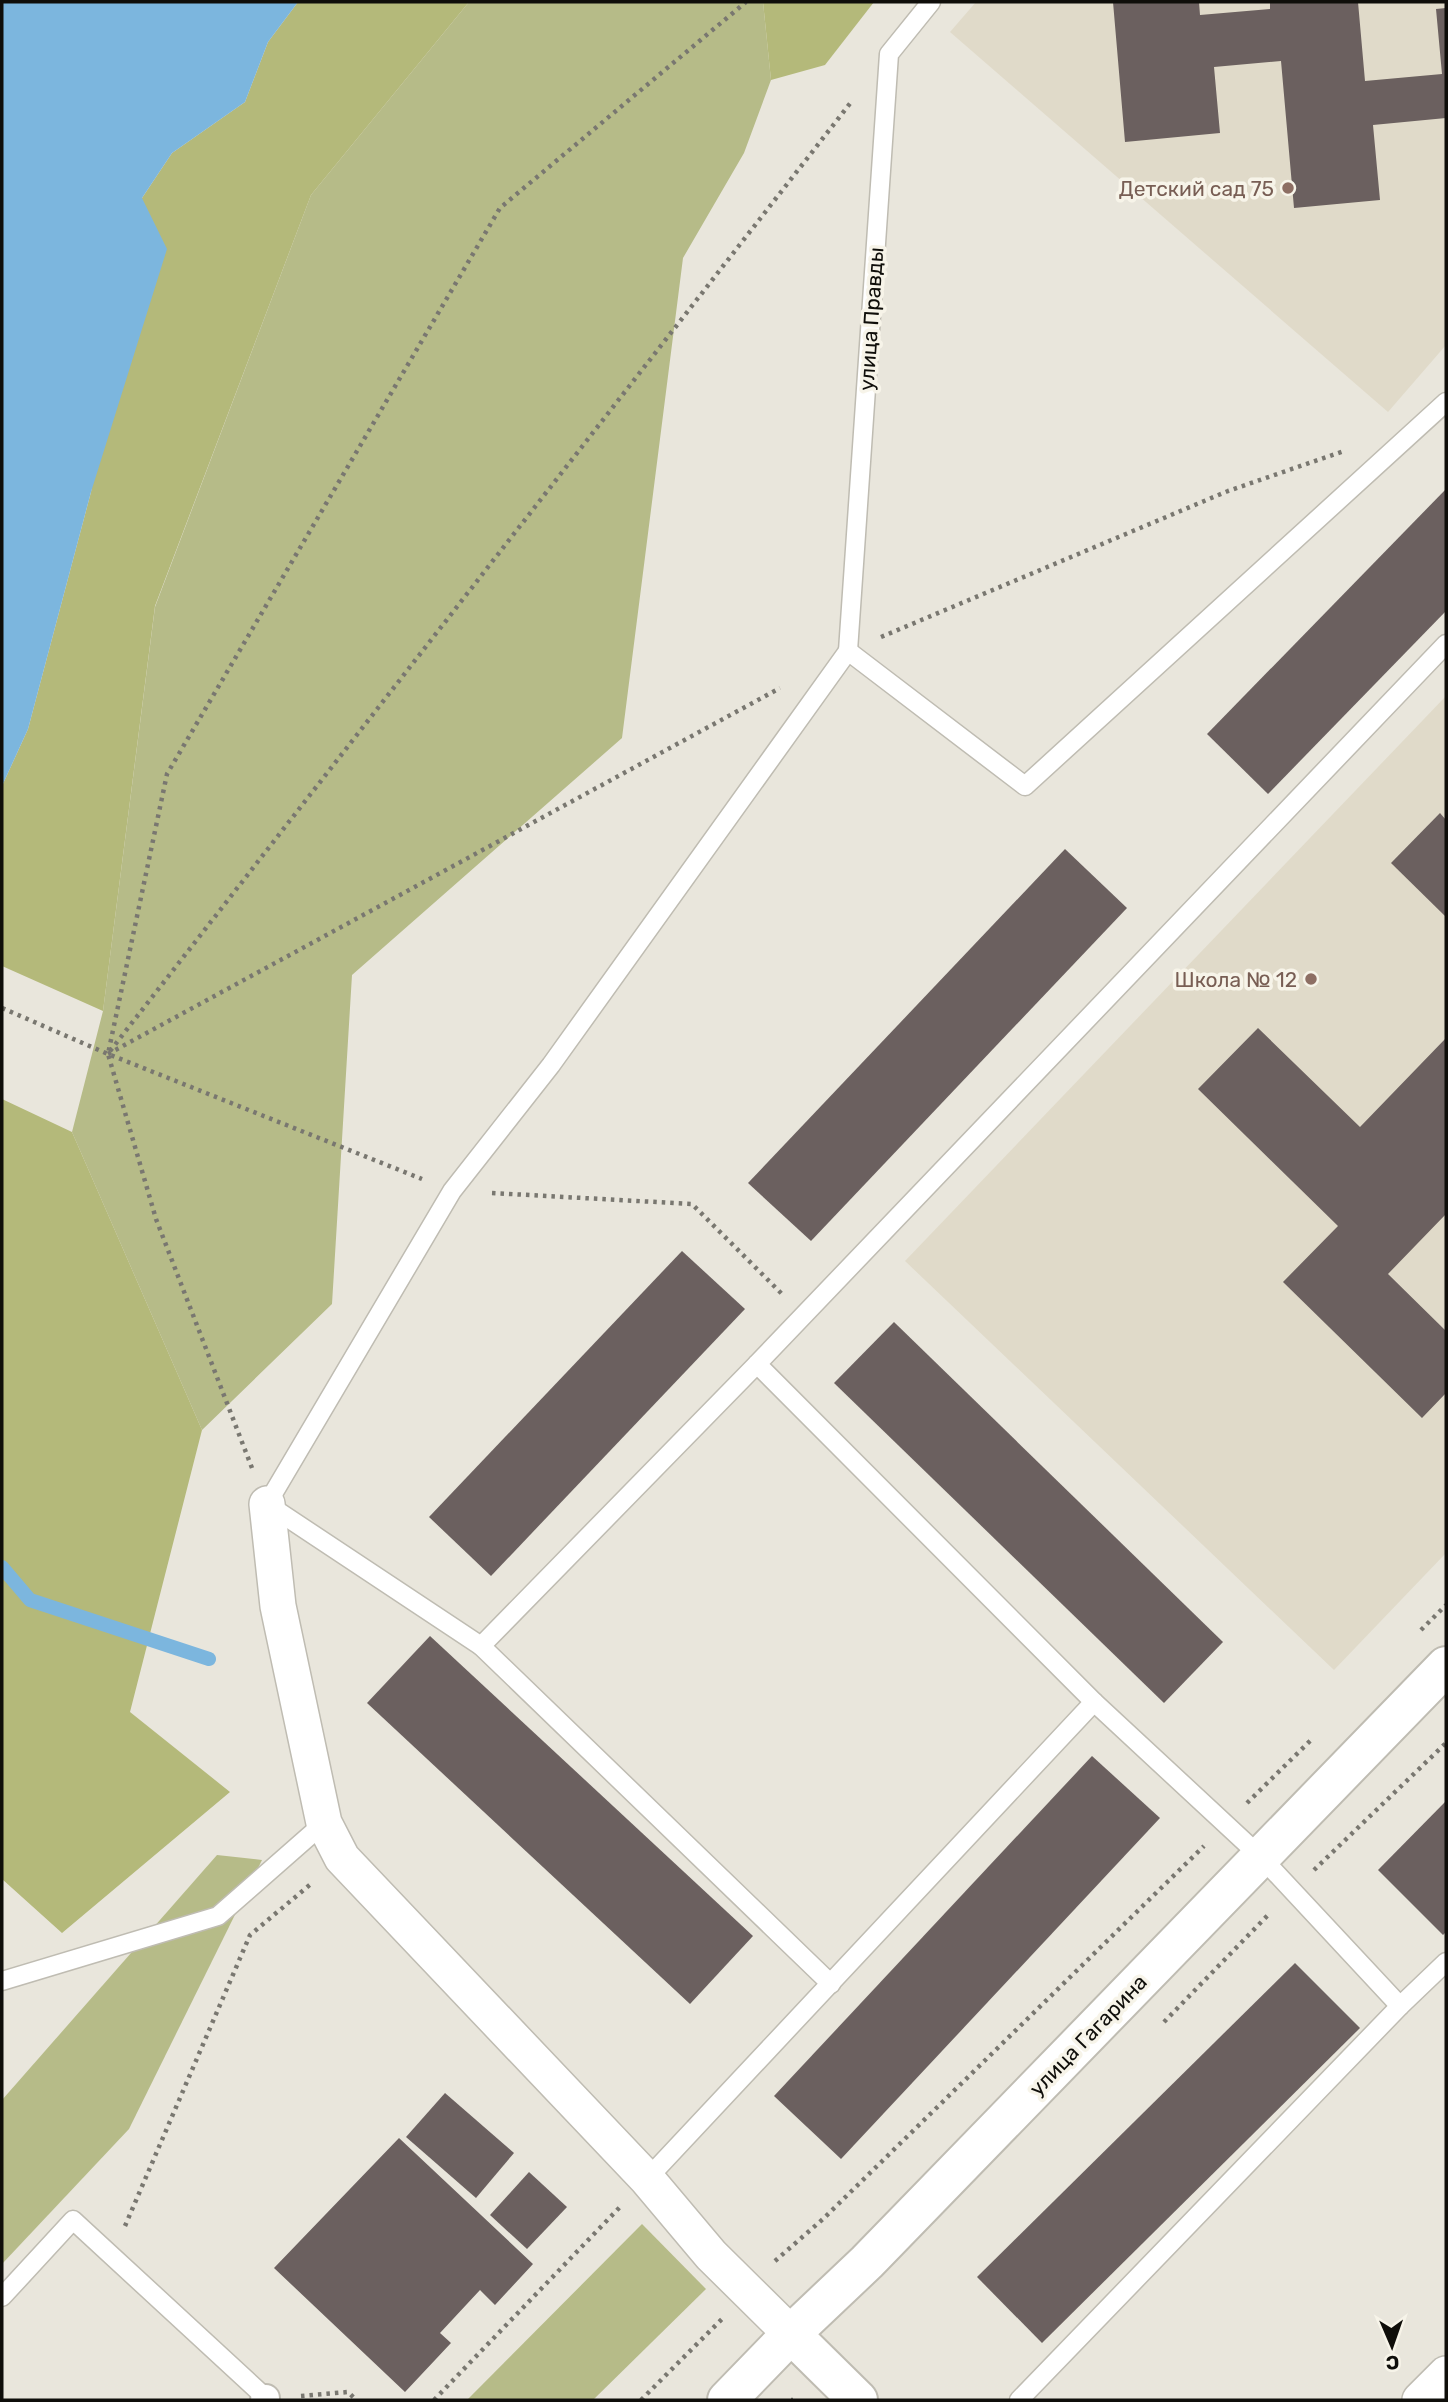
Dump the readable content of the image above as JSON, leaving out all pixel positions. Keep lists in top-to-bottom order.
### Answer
{
  "streets": {
    "main road": ["улица Гагарина"],
    "lane": ["улица Правды"]
  },
  "places": ["Детский сад 75", "Школа № 12"],
  "north": "bottom"
}
